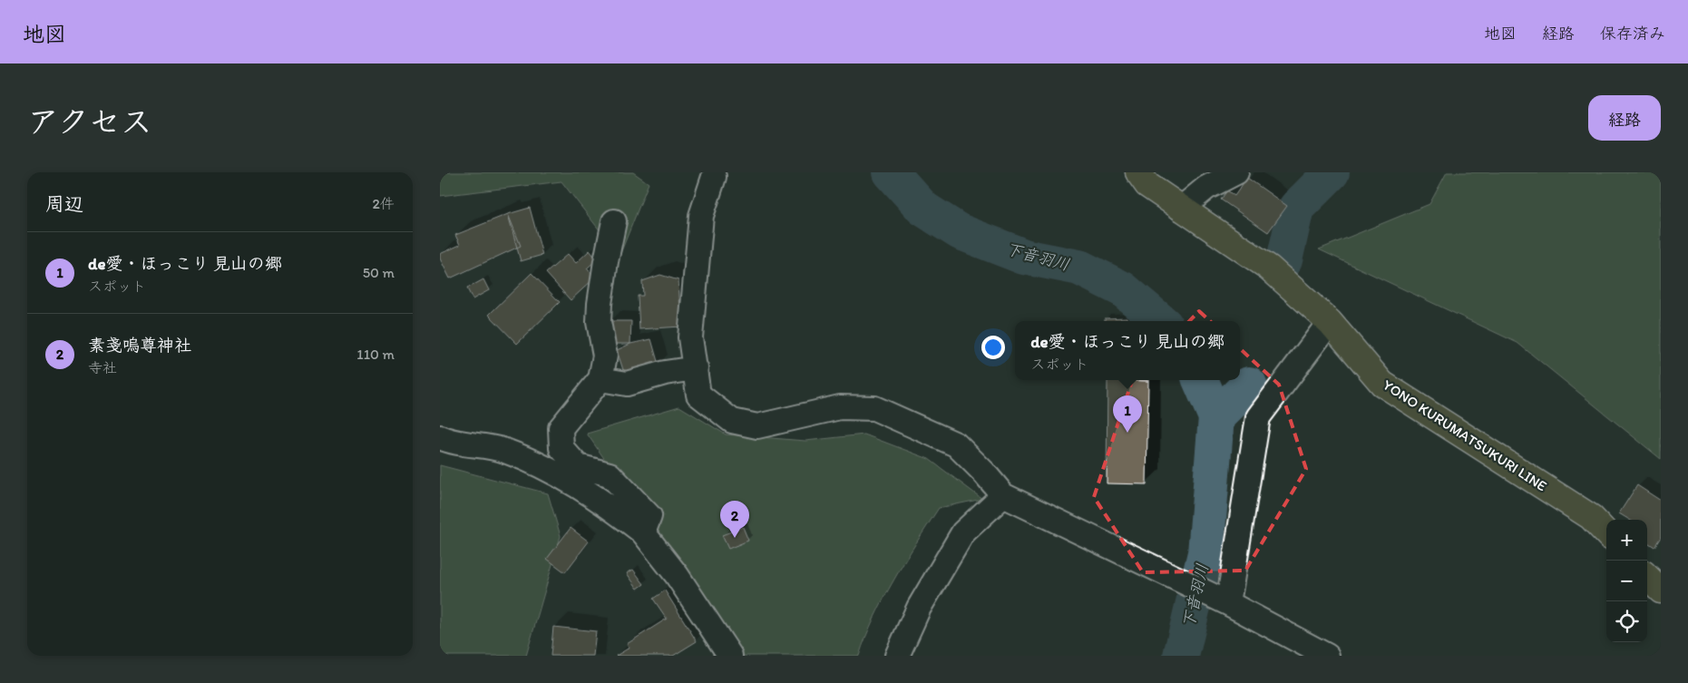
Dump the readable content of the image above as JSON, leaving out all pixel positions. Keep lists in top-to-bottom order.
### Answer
{
  "streets": {
    "main road": ["YONO KURUMATSUKURI LINE"]
  },
  "water": ["下音羽川"],
  "page": {
    "header": "地図",
    "nav": ["地図", "経路", "保存済み"],
    "title": "アクセス",
    "buttons": "経路",
    "heading": ["周辺", "2件"],
    "list": [
      {
        "mark": "1",
        "name": "de愛・ほっこり 見山の郷",
        "note": "スポット",
        "value": "50 m"
      },
      {
        "mark": "2",
        "name": "素戔嗚尊神社",
        "note": "寺社",
        "value": "110 m"
      }
    ],
    "popup": ["de愛・ほっこり 見山の郷", "スポット"],
    "pins": ["1", "2"],
    "map_buttons": ["+", "−"]
  }
}
